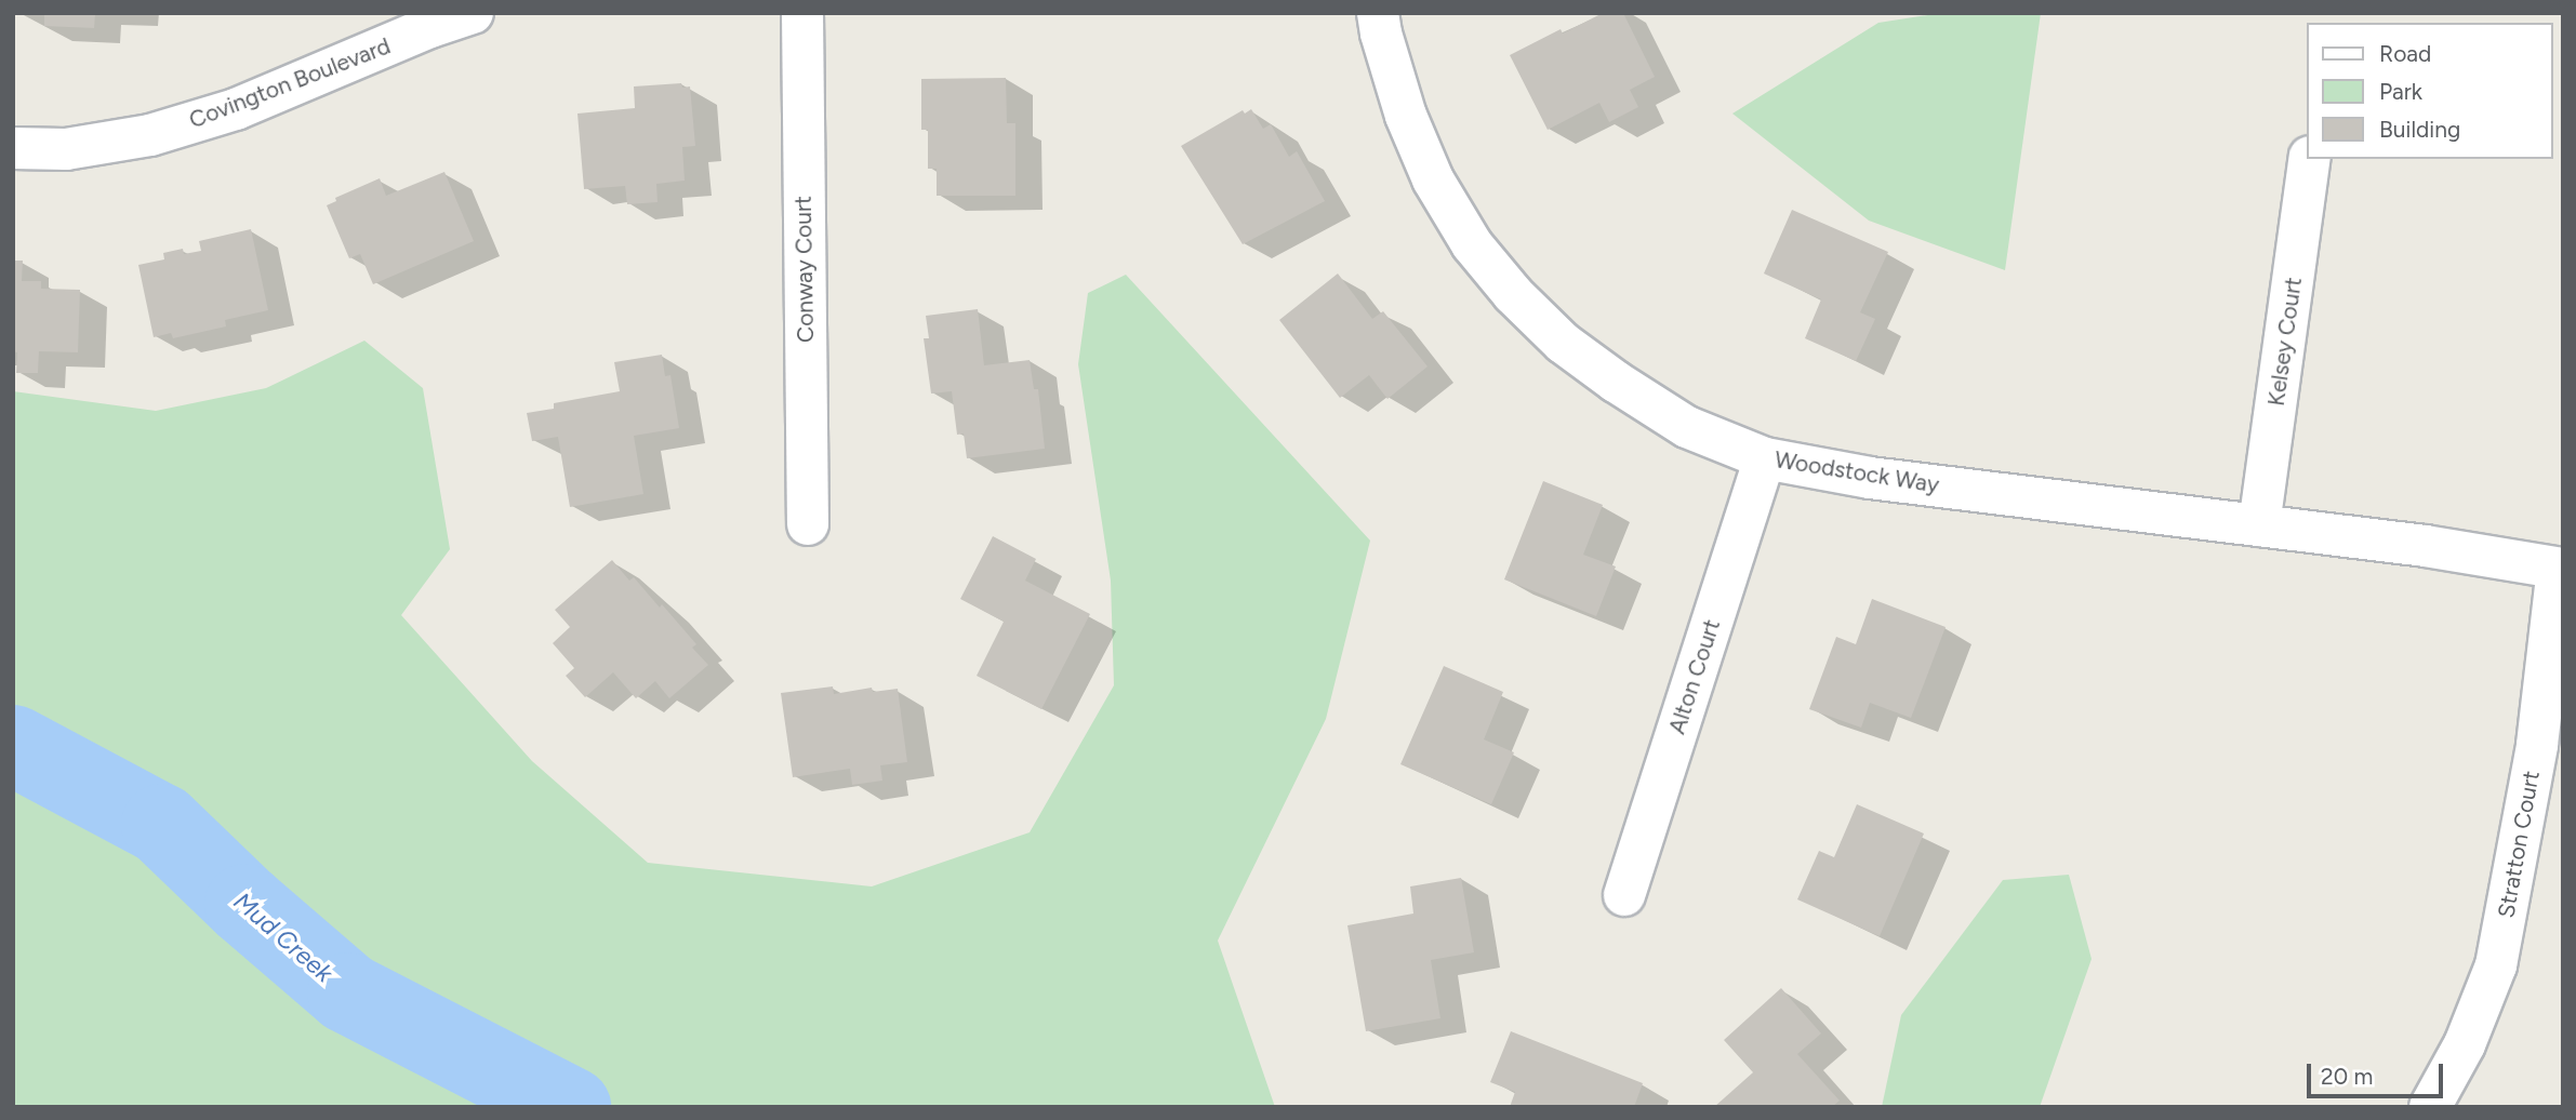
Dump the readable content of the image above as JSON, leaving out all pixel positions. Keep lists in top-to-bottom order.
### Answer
{
  "streets": {
    "street": [
      "Covington Boulevard",
      "Conway Court",
      "Kelsey Court",
      "Woodstock Way",
      "Alton Court",
      "Stratton Court"
    ]
  },
  "crossings": [
    ["Kelsey Court", "Woodstock Way"],
    ["Woodstock Way", "Alton Court"],
    ["Woodstock Way", "Stratton Court"]
  ],
  "water": ["Mud Creek"],
  "legend": ["Road", "Park", "Building"],
  "scale_bar": "20 m"
}
